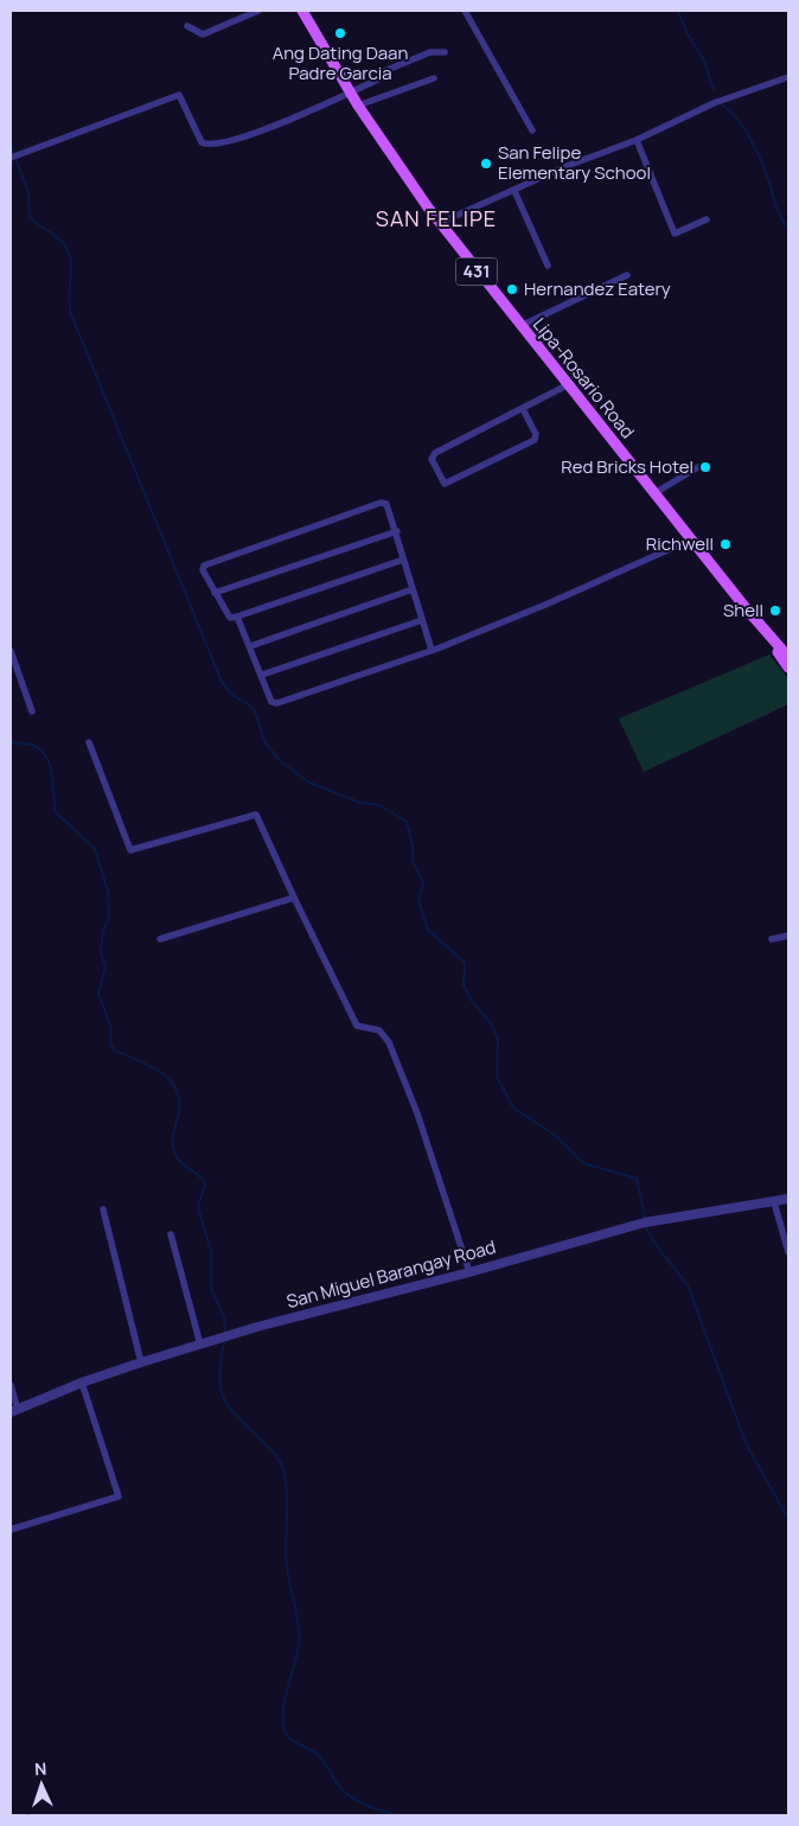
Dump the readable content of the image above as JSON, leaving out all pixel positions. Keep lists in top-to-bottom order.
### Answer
{
  "streets": {
    "main road": ["431", "Lipa-Rosario Road"],
    "street": ["San Miguel Barangay Road"]
  },
  "districts": ["SAN FELIPE"],
  "places": [
    "Ang Dating Daan Padre Garcia",
    "San Felipe Elementary School",
    "Hernandez Eatery",
    "Red Bricks Hotel",
    "Richwell",
    "Shell"
  ],
  "north": "top"
}
